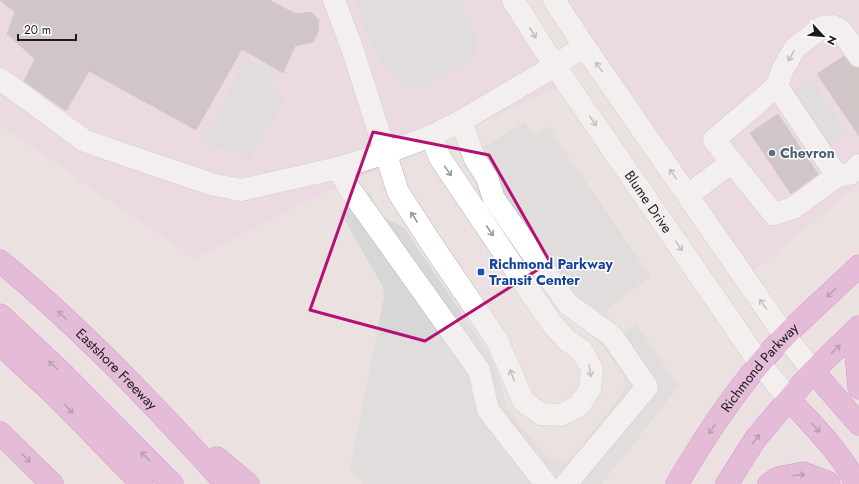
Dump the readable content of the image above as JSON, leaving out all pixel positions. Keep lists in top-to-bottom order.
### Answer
{
  "streets": {
    "highway": ["Eastshore Freeway", "Richmond Parkway"],
    "street": ["Blume Drive"]
  },
  "crossings": [
    ["Blume Drive", "Richmond Parkway"]
  ],
  "places": {
    "other": ["Chevron"],
    "transit": ["Richmond Parkway Transit Center"]
  },
  "scale_bar": "20 m",
  "north": "bottom right"
}
